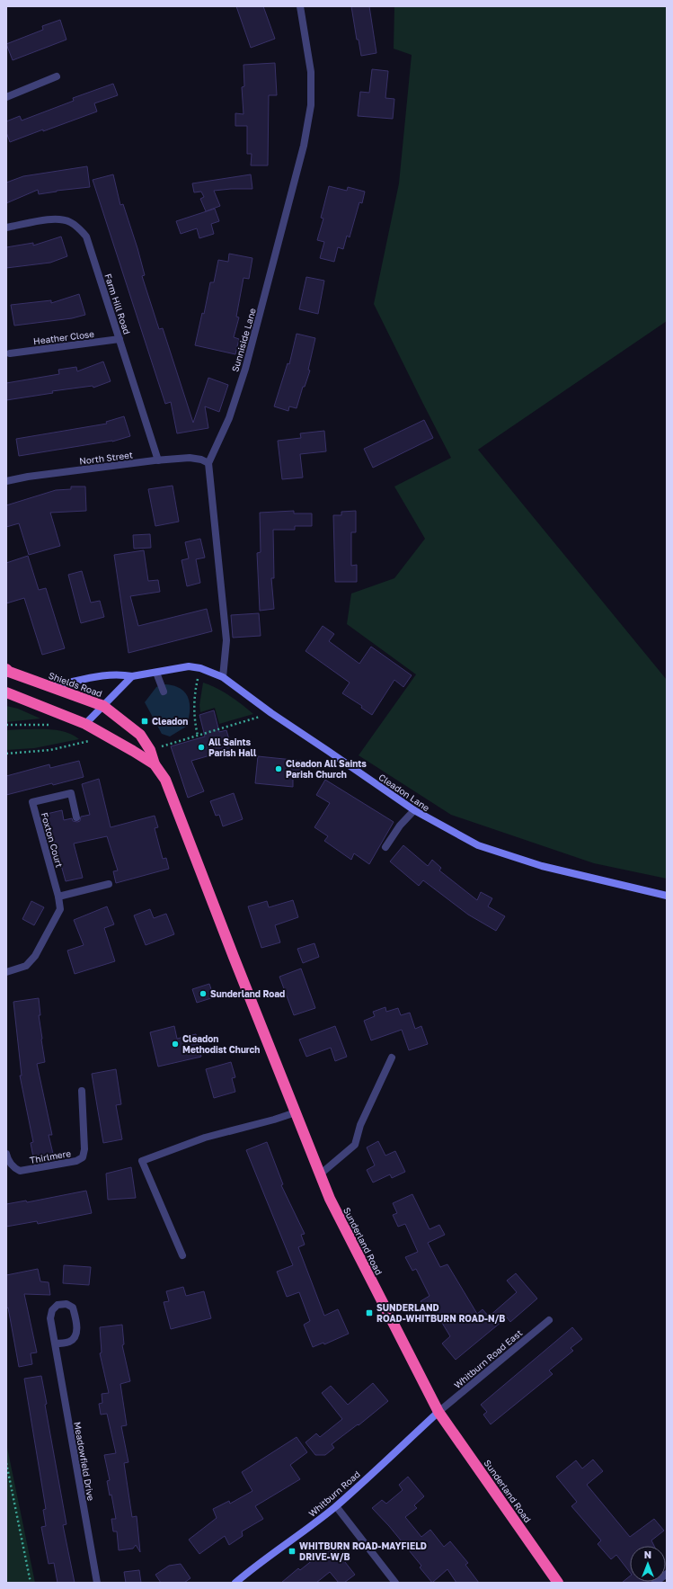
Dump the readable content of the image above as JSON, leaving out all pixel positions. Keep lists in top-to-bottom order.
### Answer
{
  "streets": {
    "highway": ["Shields Road", "Sunderland Road"],
    "street": [
      "Farm Hill Road",
      "Heather Close",
      "Sunniside Lane",
      "North Street",
      "Cleadon Lane",
      "Foxton Court",
      "Thirlmere",
      "Whitburn Road East",
      "Meadowfield Drive",
      "Whitburn Road"
    ]
  },
  "crossings": [
    ["Farm Hill Road", "Heather Close"],
    ["Farm Hill Road", "North Street"],
    ["Sunniside Lane", "North Street"],
    ["Shields Road", "Cleadon Lane"],
    ["Shields Road", "Sunderland Road"],
    ["Sunderland Road", "Whitburn Road East"],
    ["Sunderland Road", "Whitburn Road"],
    ["Whitburn Road East", "Whitburn Road"]
  ],
  "places": {
    "transit": ["Cleadon", "SUNDERLAND ROAD-WHITBURN ROAD-N/B", "WHITBURN ROAD-MAYFIELD DRIVE-W/B"],
    "other": [
      "All Saints Parish Hall",
      "Cleadon All Saints Parish Church",
      "Sunderland Road",
      "Cleadon Methodist Church"
    ]
  },
  "north": "top"
}
